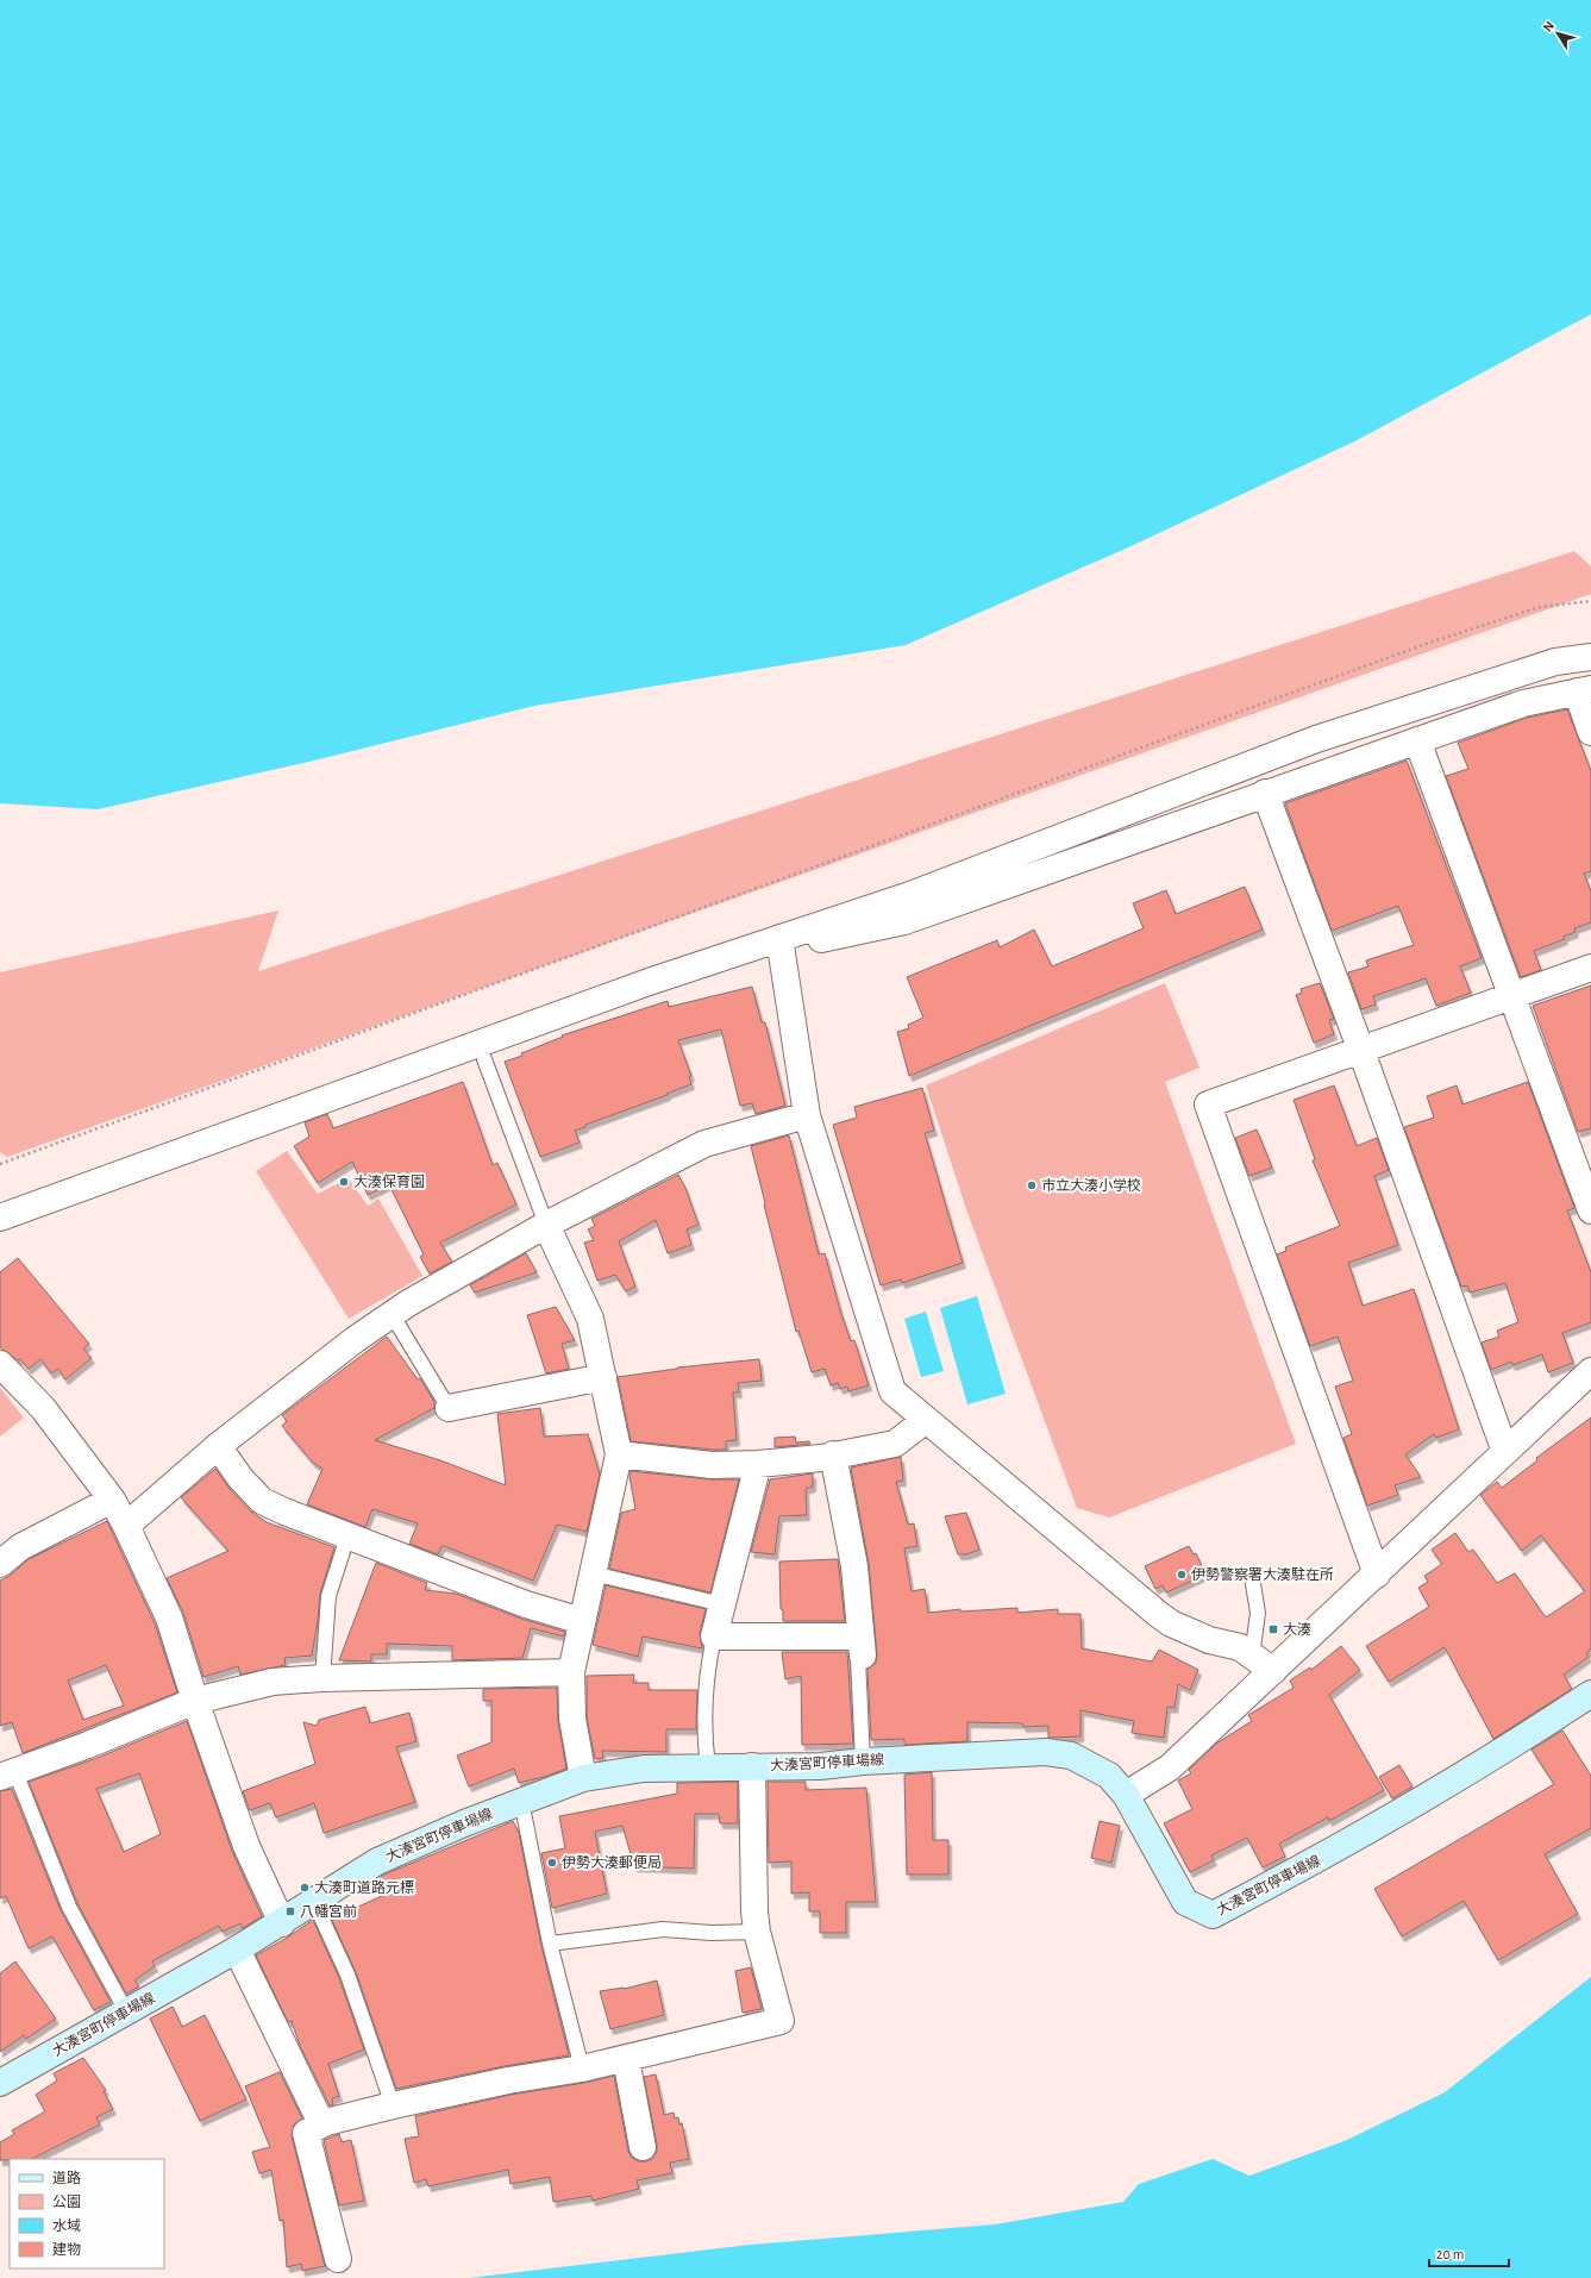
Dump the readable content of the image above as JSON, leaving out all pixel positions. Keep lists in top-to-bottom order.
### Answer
{
  "streets": {
    "main road": ["大湊宮町停車場線"]
  },
  "places": {
    "other": [
      "大湊保育園",
      "市立大湊小学校",
      "伊勢警察署大湊駐在所",
      "伊勢大湊郵便局",
      "大湊町道路元標"
    ],
    "transit": ["大湊", "八幡宮前"]
  },
  "legend": [
    "道路",
    "公園",
    "水域",
    "建物"
  ],
  "scale_bar": "20 m",
  "north": "top left"
}
